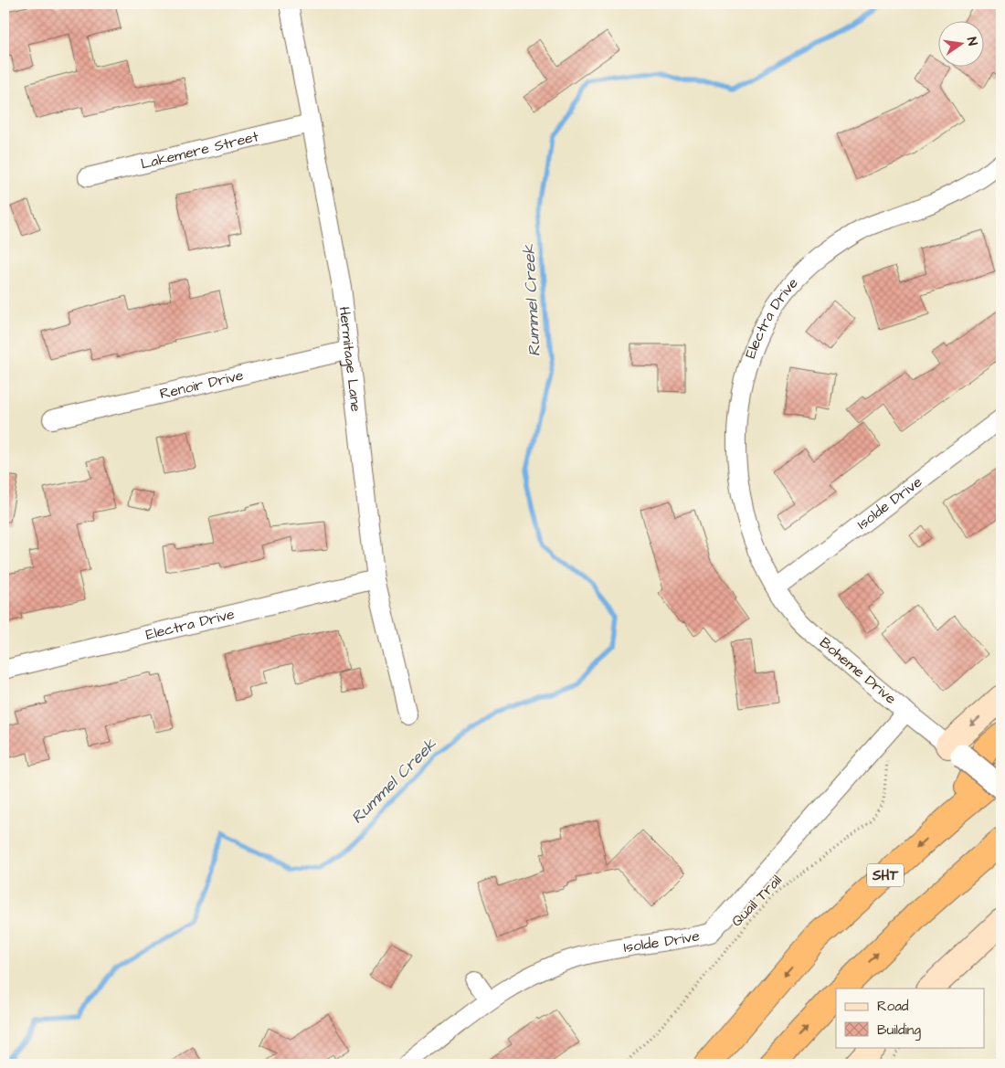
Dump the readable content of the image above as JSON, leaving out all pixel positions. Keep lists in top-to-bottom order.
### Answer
{
  "streets": {
    "highway": ["SHT"],
    "street": [
      "Lakemere Street",
      "Electra Drive",
      "Hermitage Lane",
      "Renoir Drive",
      "Isolde Drive",
      "Boheme Drive"
    ],
    "path": ["Quail Trail"]
  },
  "crossings": [
    ["Lakemere Street", "Hermitage Lane"],
    ["Electra Drive", "Hermitage Lane"],
    ["Electra Drive", "Isolde Drive"],
    ["Electra Drive", "Boheme Drive"],
    ["Hermitage Lane", "Renoir Drive"],
    ["Isolde Drive", "Boheme Drive"]
  ],
  "water": ["Rummel Creek"],
  "legend": ["Road", "Building"],
  "north": "right"
}
